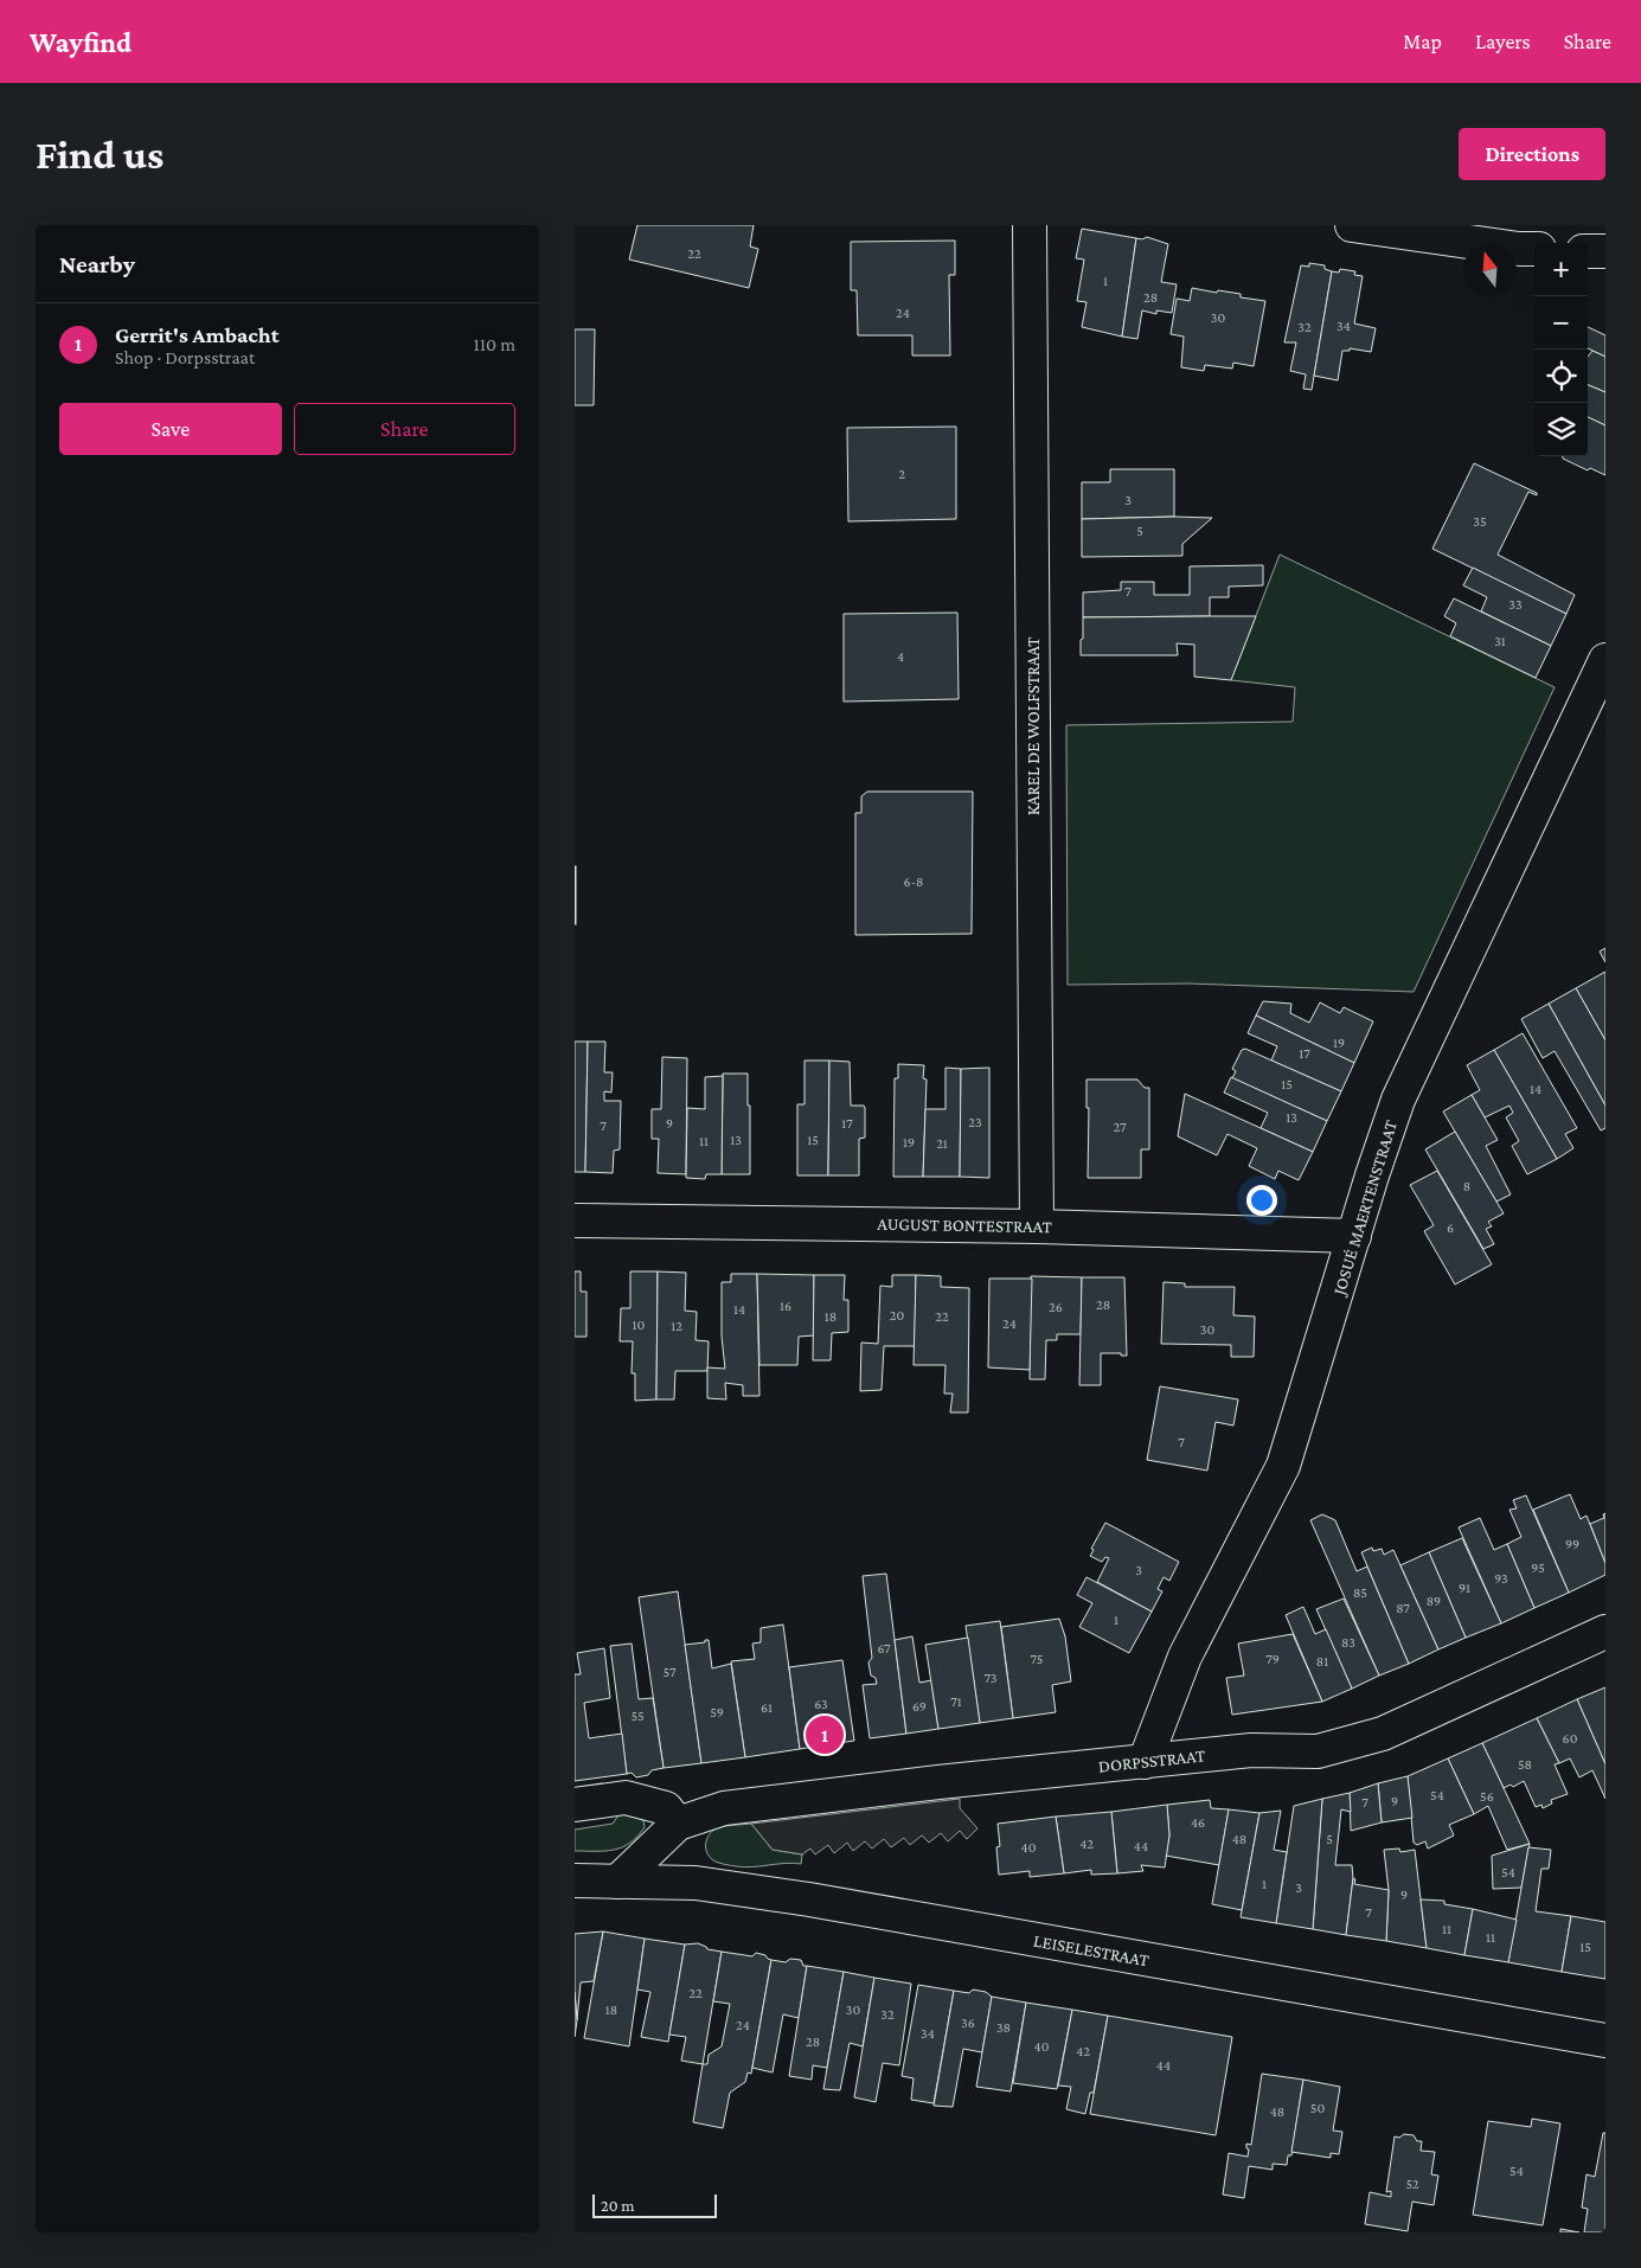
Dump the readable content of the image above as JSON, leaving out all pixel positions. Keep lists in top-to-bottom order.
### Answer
{
  "streets": {
    "street": [
      "KAREL DE WOLFSTRAAT",
      "JOSUÉ MAERTENSTRAAT",
      "AUGUST BONTESTRAAT",
      "DORPSSTRAAT",
      "LEISELESTRAAT"
    ]
  },
  "crossings": [
    ["KAREL DE WOLFSTRAAT", "AUGUST BONTESTRAAT"],
    ["JOSUÉ MAERTENSTRAAT", "AUGUST BONTESTRAAT"],
    ["JOSUÉ MAERTENSTRAAT", "DORPSSTRAAT"],
    ["DORPSSTRAAT", "LEISELESTRAAT"]
  ],
  "house_numbers": [
    "22",
    "1",
    "28",
    "24",
    "30",
    "34",
    "32",
    "2",
    "3",
    "35",
    "5",
    "7",
    "33",
    "31",
    "4",
    "6-8",
    "19",
    "17",
    "15",
    "14",
    "13",
    "23",
    "9",
    "17",
    "7",
    "27",
    "13",
    "15",
    "11",
    "19",
    "21",
    "8",
    "6",
    "28",
    "16",
    "26",
    "14",
    "20",
    "18",
    "22",
    "24",
    "10",
    "12",
    "30",
    "7",
    "99",
    "95",
    "3",
    "93",
    "91",
    "85",
    "89",
    "87",
    "1",
    "83",
    "67",
    "75",
    "79",
    "81",
    "57",
    "73",
    "71",
    "63",
    "69",
    "61",
    "59",
    "55",
    "60",
    "58",
    "54",
    "56",
    "9",
    "7",
    "46",
    "48",
    "5",
    "42",
    "44",
    "40",
    "54",
    "1",
    "3",
    "9",
    "7",
    "11",
    "11",
    "15",
    "22",
    "18",
    "30",
    "32",
    "36",
    "24",
    "38",
    "34",
    "28",
    "40",
    "42",
    "44",
    "50",
    "48",
    "54",
    "52"
  ],
  "scale_bar": "20 m",
  "north": "top",
  "page": {
    "header": "Wayfind",
    "nav": ["Map", "Layers", "Share"],
    "buttons": [
      "Directions",
      ["Save", "Share"]
    ],
    "title": "Find us",
    "heading": "Nearby",
    "map_buttons": ["+", "−"],
    "list": [
      {
        "mark": "1",
        "name": "Gerrit's Ambacht",
        "note": "Shop · Dorpsstraat",
        "value": "110 m"
      }
    ],
    "pins": "1",
    "scale": "20 m"
  }
}
